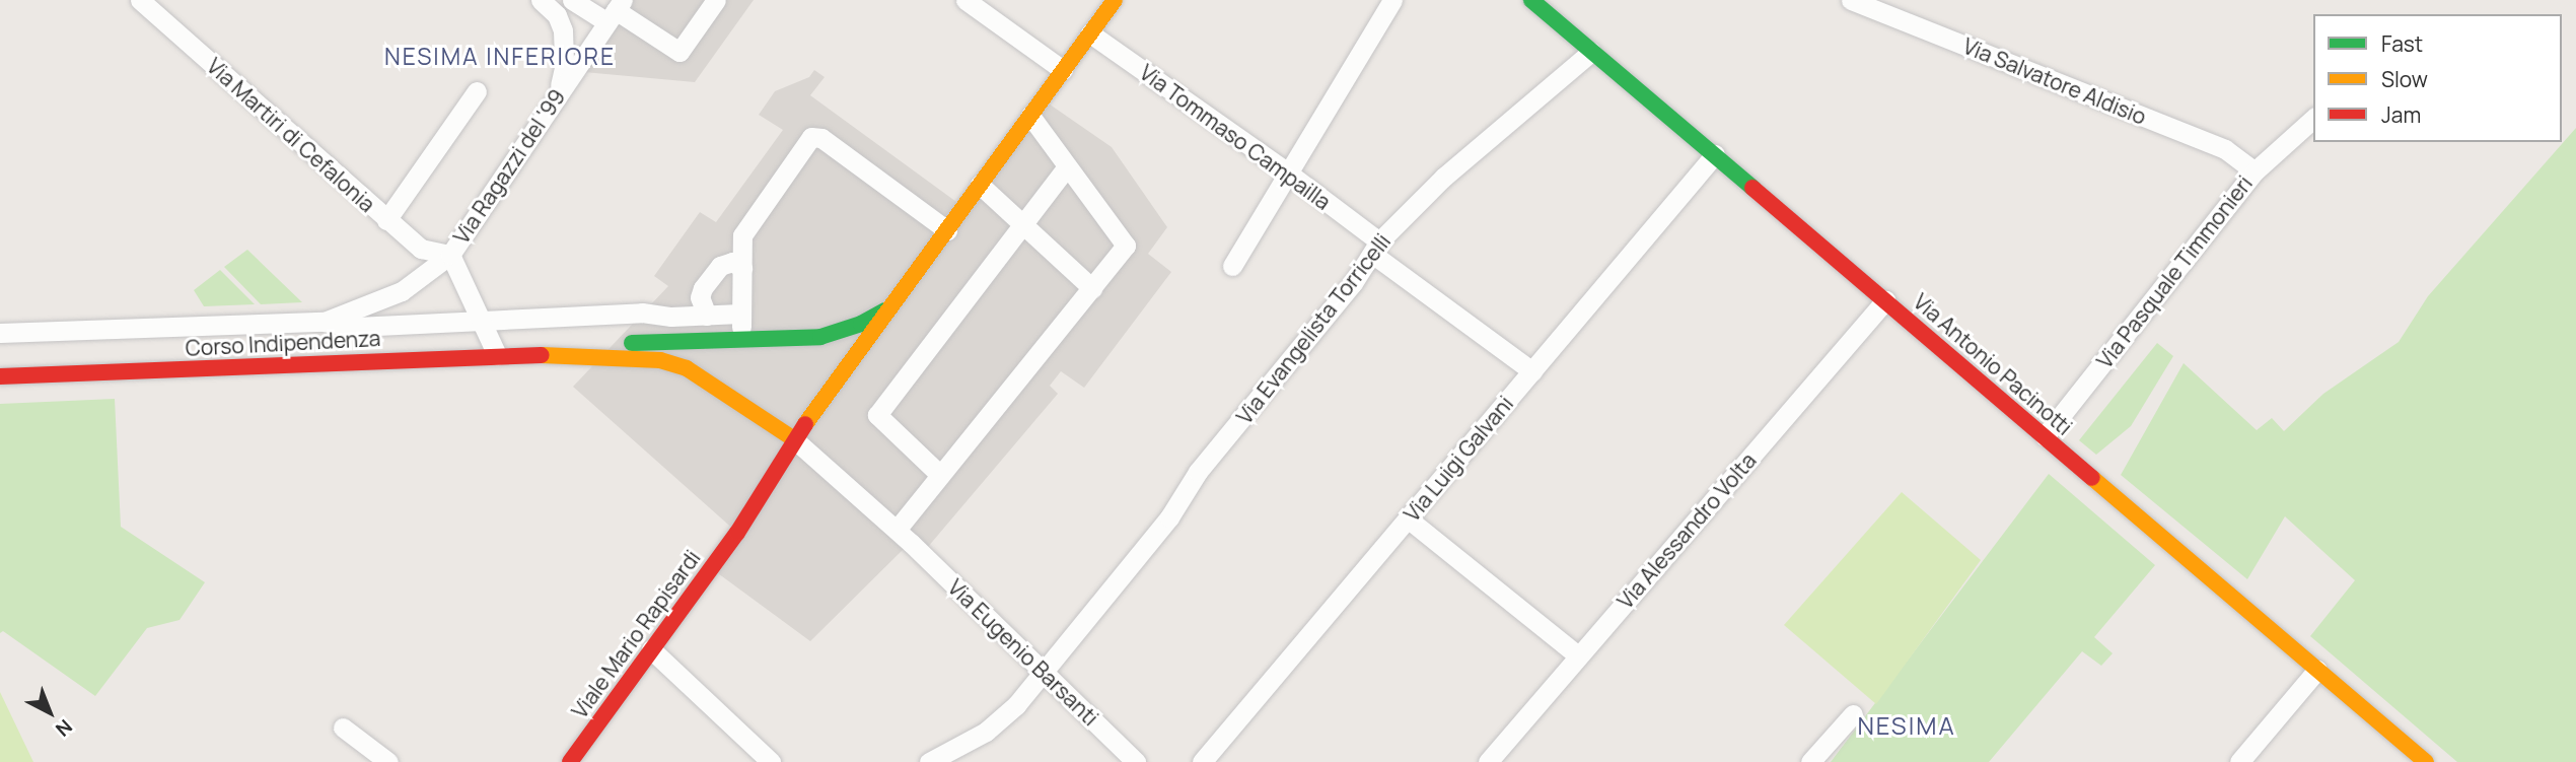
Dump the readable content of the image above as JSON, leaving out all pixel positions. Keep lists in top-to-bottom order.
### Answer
{
  "streets": {
    "main road": ["Corso Indipendenza", "Via Antonio Pacinotti", "Viale Mario Rapisardi"],
    "street": [
      "Via Salvatore Aldisio",
      "Via Martiri di Cefalonia",
      "Via Tommaso Campailla",
      "Via Ragazzi del '99",
      "Via Pasquale Timmonieri",
      "Via Evangelista Torricelli",
      "Via Luigi Galvani",
      "Via Alessandro Volta",
      "Via Eugenio Barsanti"
    ]
  },
  "crossings": [
    ["Via Salvatore Aldisio", "Via Pasquale Timmonieri"],
    ["Via Martiri di Cefalonia", "Via Ragazzi del '99"],
    ["Via Tommaso Campailla", "Via Evangelista Torricelli"],
    ["Via Tommaso Campailla", "Via Luigi Galvani"],
    ["Via Ragazzi del '99", "Corso Indipendenza"],
    ["Via Pasquale Timmonieri", "Via Antonio Pacinotti"],
    ["Via Evangelista Torricelli", "Via Antonio Pacinotti"],
    ["Via Evangelista Torricelli", "Via Eugenio Barsanti"],
    ["Via Antonio Pacinotti", "Via Luigi Galvani"],
    ["Via Antonio Pacinotti", "Via Alessandro Volta"],
    ["Viale Mario Rapisardi", "Via Eugenio Barsanti"]
  ],
  "districts": ["NESIMA INFERIORE", "NESIMA"],
  "legend": ["Fast", "Slow", "Jam"],
  "north": "bottom right"
}
